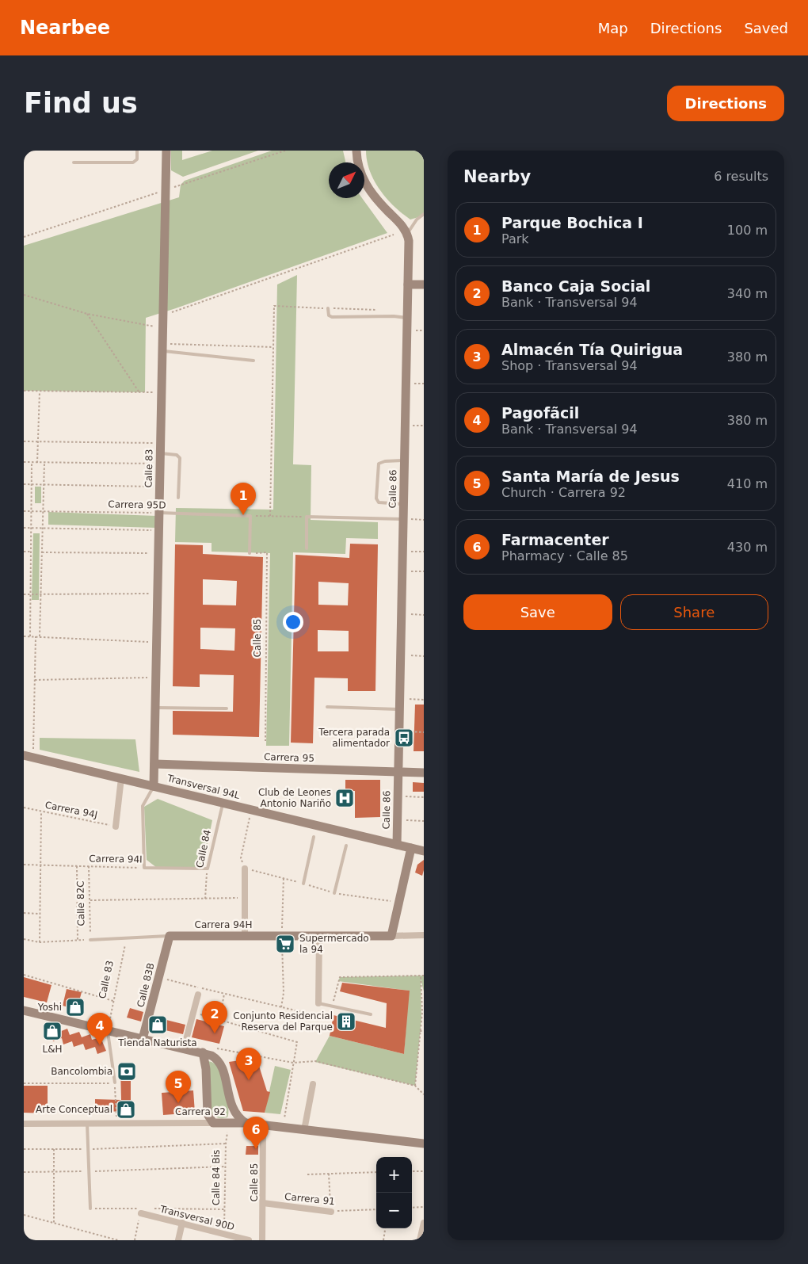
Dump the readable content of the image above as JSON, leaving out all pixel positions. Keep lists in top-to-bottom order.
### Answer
{
  "streets": {
    "street": [
      "Calle 83",
      "Calle 86",
      "Calle 85",
      "Carrera 95",
      "Transversal 94L",
      "Carrera 94H",
      "Calle 83B",
      "Carrera 92",
      "Carrera 91",
      "Transversal 90D"
    ],
    "lane": ["Carrera 95D", "Calle 84", "Carrera 94I"],
    "path": ["Carrera 94J", "Calle 82C", "Calle 84 Bis"]
  },
  "crossings": [
    ["Calle 83", "Carrera 95D"],
    ["Calle 83", "Carrera 95"],
    ["Calle 83", "Transversal 94L"],
    ["Calle 83", "Carrera 94H"],
    ["Calle 86", "Carrera 95"],
    ["Calle 86", "Transversal 94L"],
    ["Calle 85", "Carrera 92"],
    ["Calle 85", "Carrera 91"],
    ["Transversal 94L", "Calle 84"],
    ["Calle 84", "Carrera 94I"],
    ["Carrera 94I", "Calle 82C"],
    ["Calle 82C", "Carrera 94H"],
    ["Carrera 94H", "Calle 83B"],
    ["Carrera 92", "Calle 84 Bis"],
    ["Calle 84 Bis", "Transversal 90D"]
  ],
  "places": {
    "bus stop": ["Tercera parada alimentador"],
    "hospital": ["Club de Leones Antonio Nariño"],
    "supermarket": ["Supermercado la 94"],
    "shop": [
      "Yoshi",
      "Tienda Naturista",
      "L&H",
      "Arte Conceptual"
    ],
    "building": ["Conjunto Residencial Reserva del Parque"],
    "bank": ["Bancolombia"]
  },
  "north": "top right",
  "page": {
    "header": "Nearbee",
    "nav": ["Map", "Directions", "Saved"],
    "buttons": [
      "Directions",
      ["Save", "Share"]
    ],
    "title": "Find us",
    "heading": ["Nearby", "6 results"],
    "list": [
      {
        "mark": "1",
        "name": "Parque Bochica I",
        "note": "Park",
        "value": "100 m"
      },
      {
        "mark": "2",
        "name": "Banco Caja Social",
        "note": "Bank · Transversal 94",
        "value": "340 m"
      },
      {
        "mark": "3",
        "name": "Almacén Tía Quirigua",
        "note": "Shop · Transversal 94",
        "value": "380 m"
      },
      {
        "mark": "4",
        "name": "Pagofãcil",
        "note": "Bank · Transversal 94",
        "value": "380 m"
      },
      {
        "mark": "5",
        "name": "Santa María de Jesus",
        "note": "Church · Carrera 92",
        "value": "410 m"
      },
      {
        "mark": "6",
        "name": "Farmacenter",
        "note": "Pharmacy · Calle 85",
        "value": "430 m"
      }
    ],
    "pins": [
      "1",
      "2",
      "4",
      "3",
      "5",
      "6"
    ],
    "map_buttons": ["+", "−"]
  }
}
